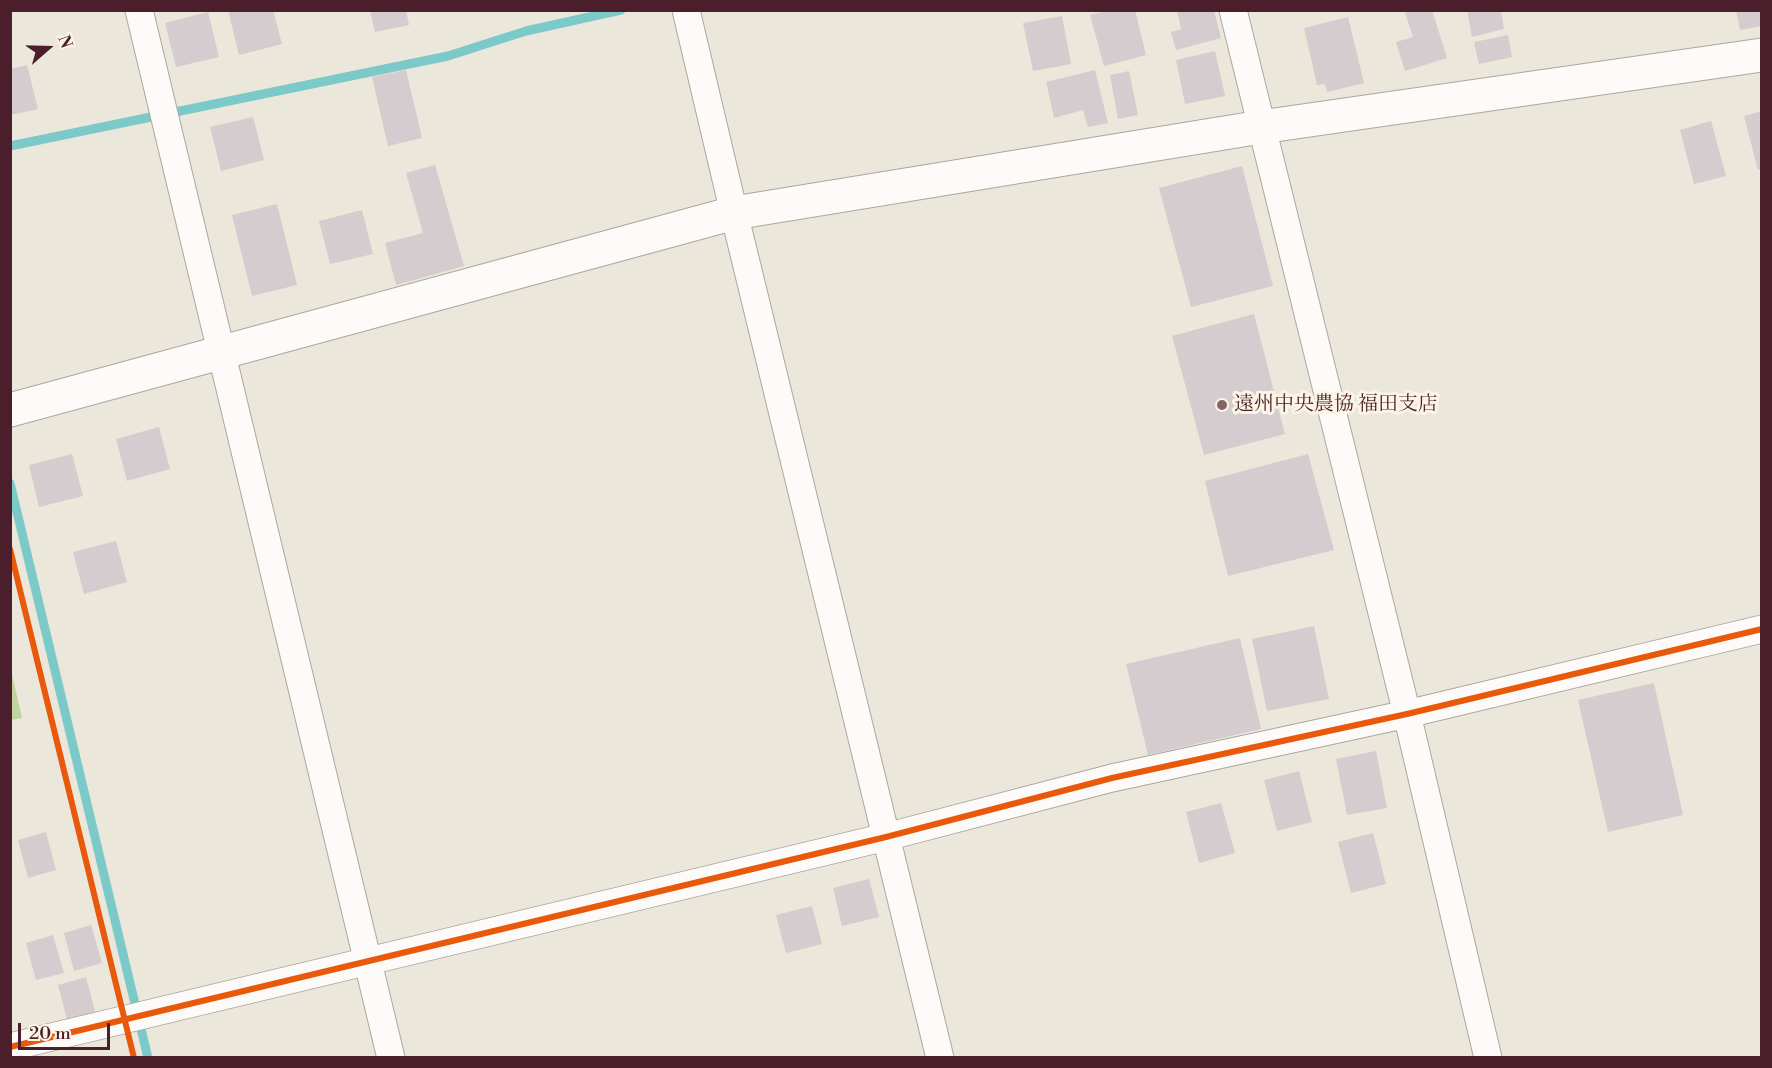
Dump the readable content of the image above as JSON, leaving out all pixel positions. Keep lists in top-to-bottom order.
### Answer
{
  "places": ["遠州中央農協 福田支店"],
  "scale_bar": "20 m",
  "north": "right"
}
